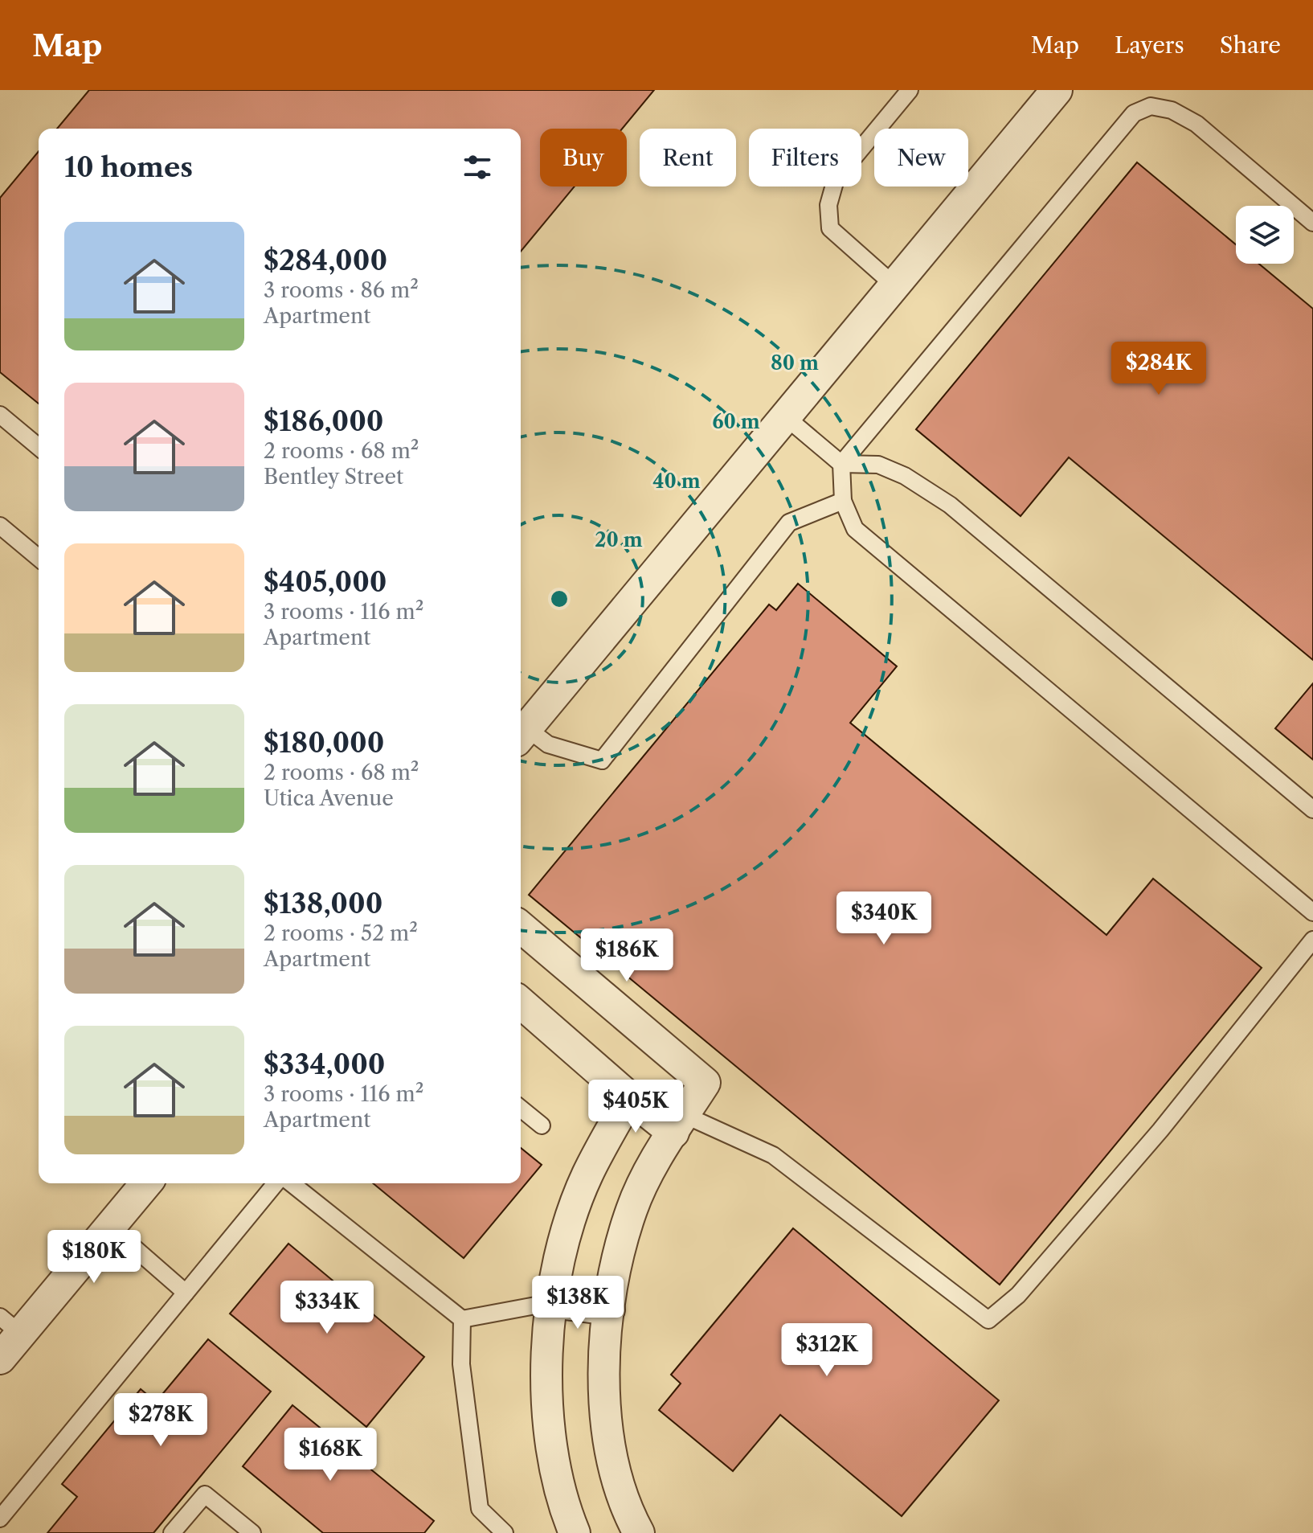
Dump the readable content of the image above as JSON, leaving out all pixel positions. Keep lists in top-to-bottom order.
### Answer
{
  "page": {
    "header": "Map",
    "nav": ["Map", "Layers", "Share"],
    "chip": [
      "Buy",
      "Rent",
      "Filters",
      "New"
    ],
    "heading": "10 homes",
    "list": [
      {
        "name": "$284,000",
        "note": "3 rooms · 86 m² · Apartment"
      },
      {
        "name": "$186,000",
        "note": "2 rooms · 68 m² · Bentley Street"
      },
      {
        "name": "$405,000",
        "note": "3 rooms · 116 m² · Apartment"
      },
      {
        "name": "$180,000",
        "note": "2 rooms · 68 m² · Utica Avenue"
      },
      {
        "name": "$138,000",
        "note": "2 rooms · 52 m² · Apartment"
      },
      {
        "name": "$334,000",
        "note": "3 rooms · 116 m² · Apartment"
      }
    ],
    "price": [
      "$284K",
      "$340K",
      "$186K",
      "$405K",
      "$180K",
      "$138K",
      "$334K",
      "$312K",
      "$278K",
      "$168K"
    ]
  },
  "rings": [
    "80 m",
    "60 m",
    "40 m",
    "20 m"
  ]
}
